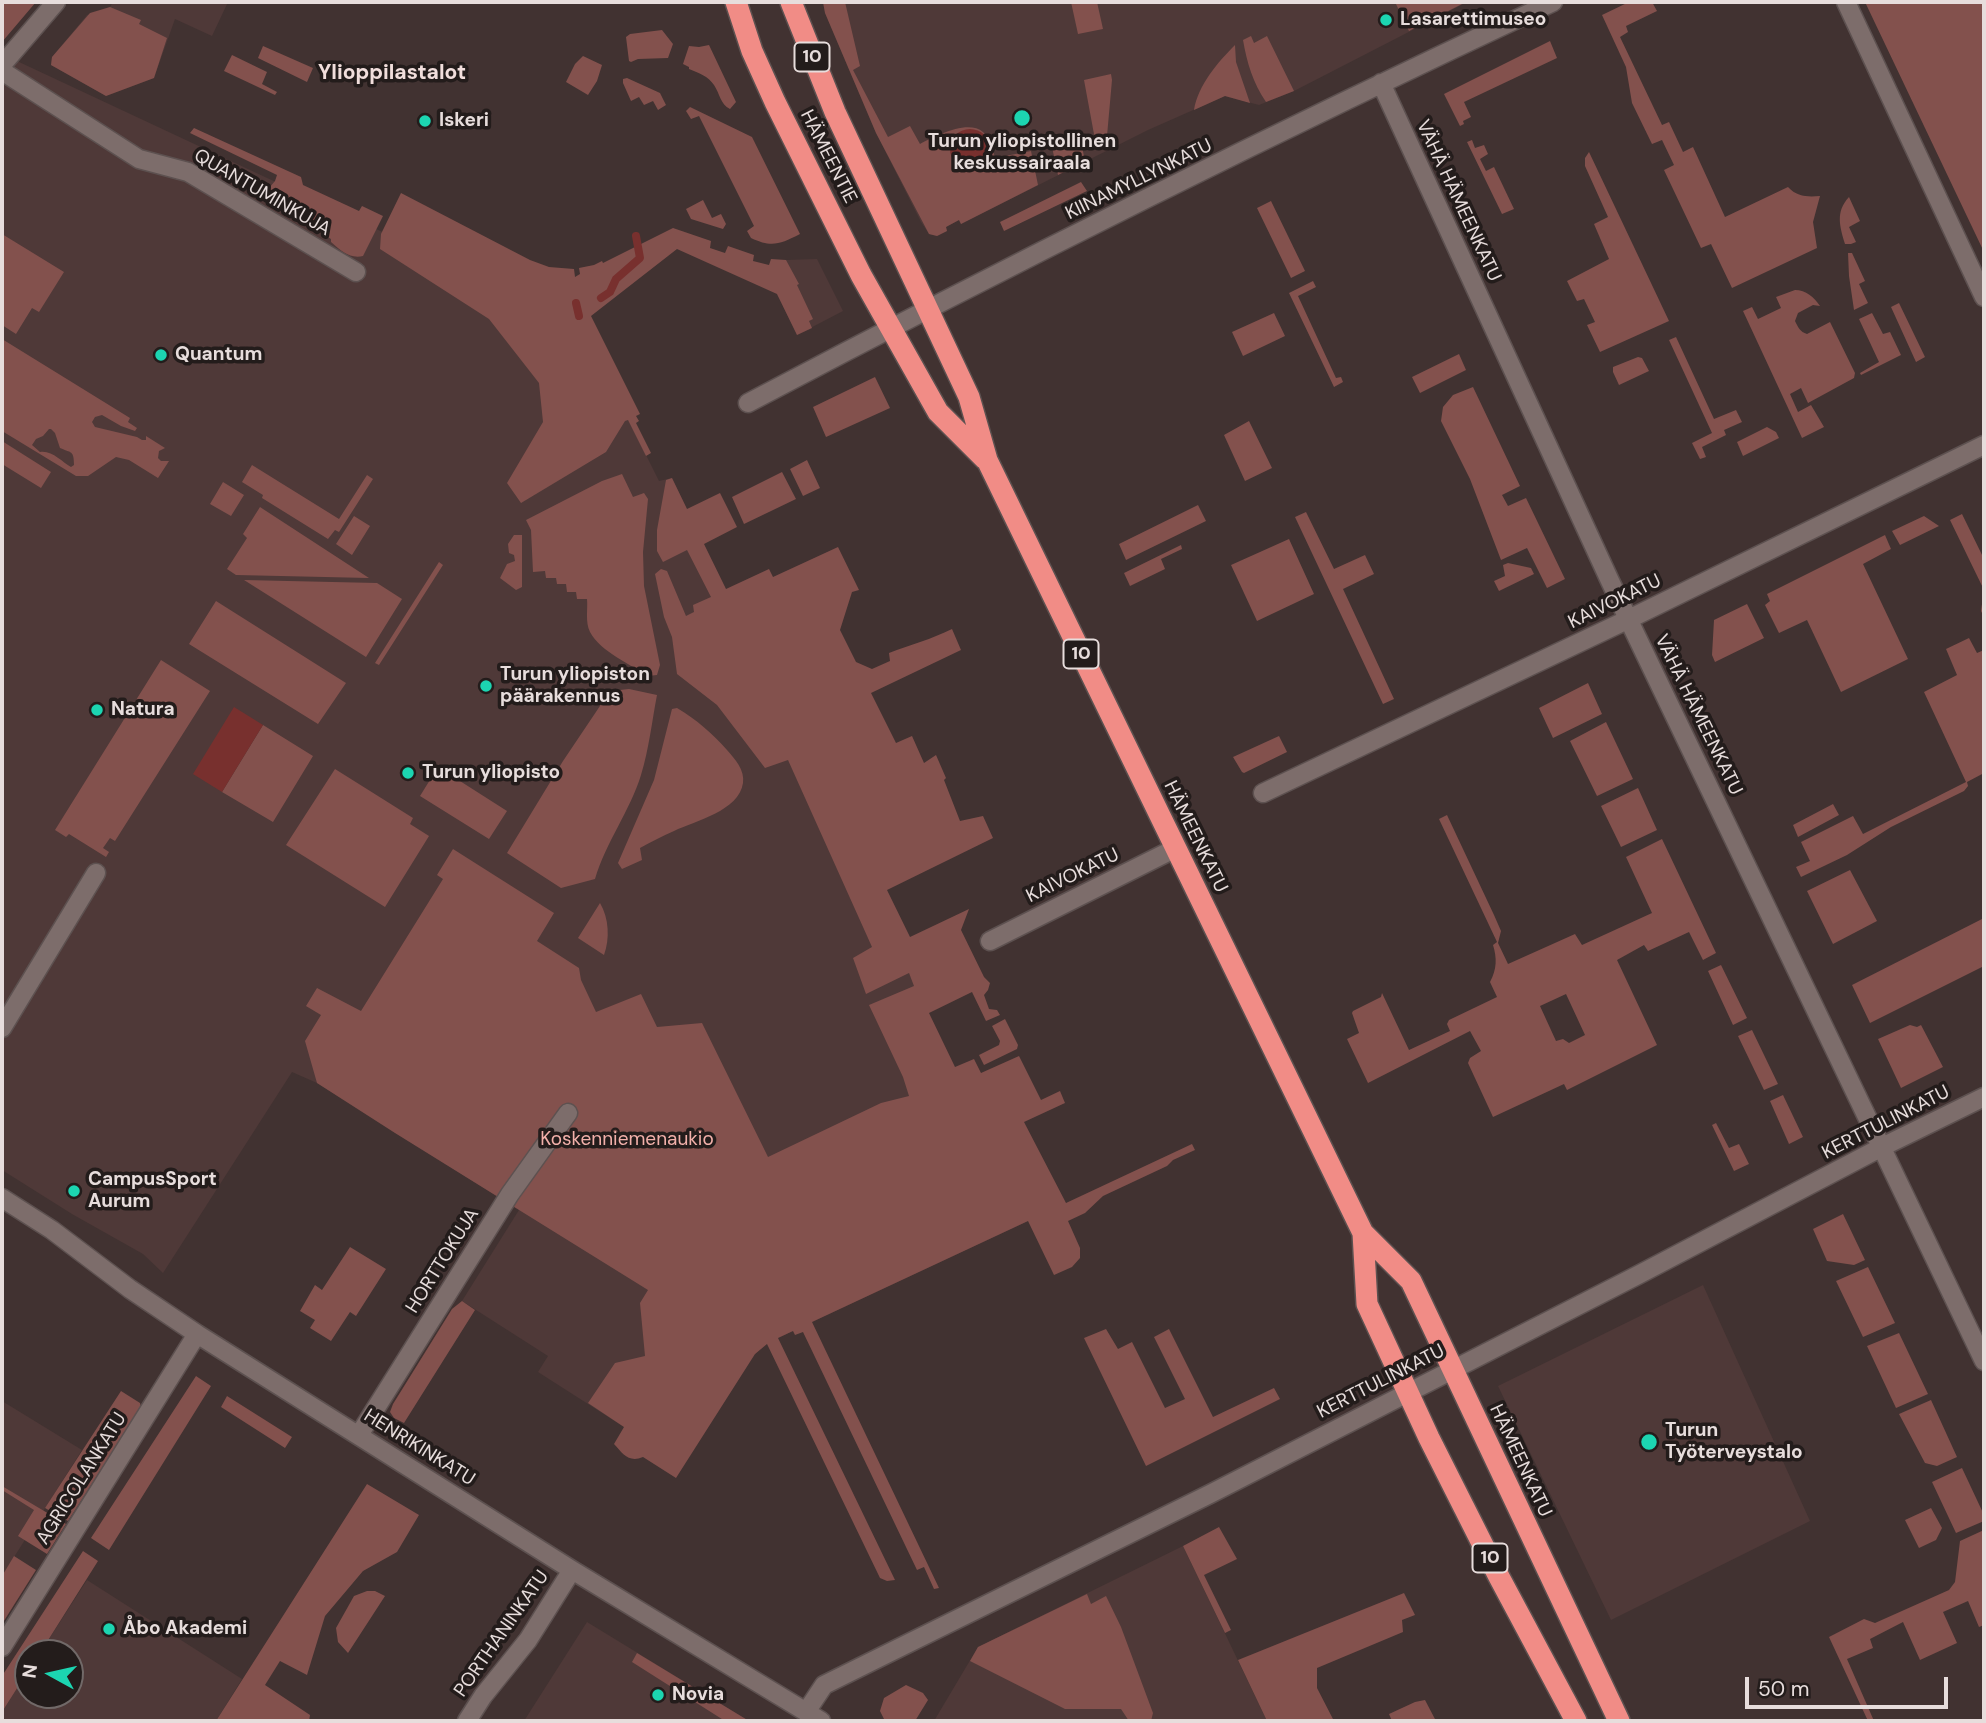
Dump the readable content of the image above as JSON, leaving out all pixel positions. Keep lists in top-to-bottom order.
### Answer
{
  "streets": {
    "highway": ["10", "HÄMEENTIE", "HÄMEENKATU"],
    "street": [
      "KIINAMYLLYNKATU",
      "QUANTUMINKUJA",
      "VÄHÄ HÄMEENKATU",
      "KAIVOKATU",
      "KERTTULINKATU",
      "HORTTOKUJA",
      "HENRIKINKATU",
      "AGRICOLANKATU",
      "PORTHANINKATU"
    ]
  },
  "crossings": [
    ["HÄMEENTIE", "KIINAMYLLYNKATU"],
    ["HÄMEENTIE", "HÄMEENKATU"],
    ["KIINAMYLLYNKATU", "VÄHÄ HÄMEENKATU"],
    ["KIINAMYLLYNKATU", "HÄMEENKATU"],
    ["VÄHÄ HÄMEENKATU", "KAIVOKATU"],
    ["VÄHÄ HÄMEENKATU", "KERTTULINKATU"],
    ["KAIVOKATU", "HÄMEENKATU"],
    ["HÄMEENKATU", "KERTTULINKATU"],
    ["KERTTULINKATU", "HENRIKINKATU"],
    ["HORTTOKUJA", "HENRIKINKATU"],
    ["HENRIKINKATU", "AGRICOLANKATU"],
    ["HENRIKINKATU", "PORTHANINKATU"]
  ],
  "districts": ["Ylioppilastalot"],
  "parks": ["Koskenniemenaukio"],
  "places": [
    "Lasarettimuseo",
    "Turun yliopistollinen keskussairaala",
    "Iskeri",
    "Quantum",
    "Turun yliopiston päärakennus",
    "Natura",
    "Turun yliopisto",
    "CampusSport Aurum",
    "Turun Työterveystalo",
    "Åbo Akademi",
    "Novia"
  ],
  "scale_bar": "50 m",
  "north": "left"
}
